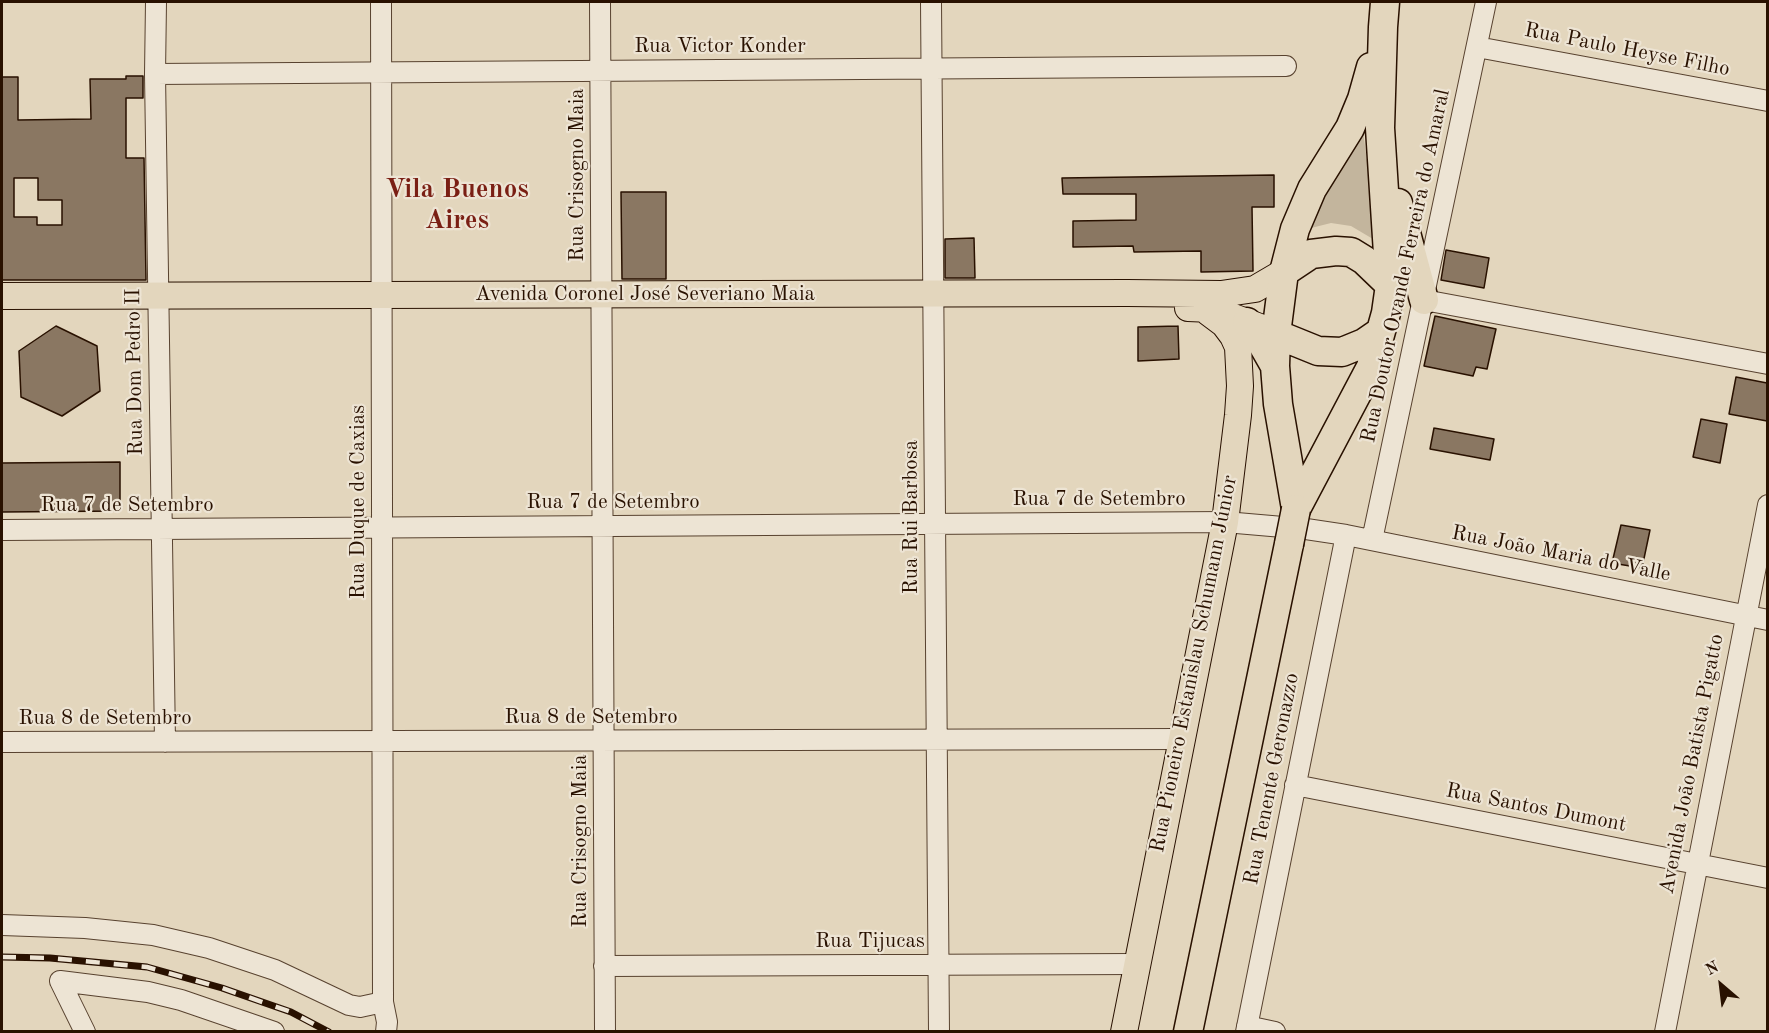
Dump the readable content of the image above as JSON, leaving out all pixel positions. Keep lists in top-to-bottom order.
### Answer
{
  "streets": {
    "main road": ["Avenida Coronel José Severiano Maia", "Rua Pioneiro Estanislau Schumann Júnior"],
    "street": [
      "Rua Victor Konder",
      "Rua Paulo Heyse Filho",
      "Rua Crisogno Maia",
      "Rua Doutor Ovande Ferreira do Amaral",
      "Rua Dom Pedro II",
      "Rua 7 de Setembro",
      "Rua Duque de Caxias",
      "Rua Rui Barbosa",
      "Rua João Maria do Valle",
      "Rua 8 de Setembro",
      "Avenida João Batista Pigatto",
      "Rua Tenente Geronazzo",
      "Rua Santos Dumont",
      "Rua Tijucas"
    ]
  },
  "crossings": [
    ["Rua Victor Konder", "Rua Crisogno Maia"],
    ["Rua Victor Konder", "Rua Dom Pedro II"],
    ["Rua Victor Konder", "Rua Duque de Caxias"],
    ["Rua Victor Konder", "Rua Rui Barbosa"],
    ["Rua Paulo Heyse Filho", "Rua Doutor Ovande Ferreira do Amaral"],
    ["Rua Crisogno Maia", "Avenida Coronel José Severiano Maia"],
    ["Rua Crisogno Maia", "Rua 7 de Setembro"],
    ["Rua Crisogno Maia", "Rua 8 de Setembro"],
    ["Rua Crisogno Maia", "Rua Tijucas"],
    ["Rua Doutor Ovande Ferreira do Amaral", "Rua João Maria do Valle"],
    ["Avenida Coronel José Severiano Maia", "Rua Dom Pedro II"],
    ["Avenida Coronel José Severiano Maia", "Rua Duque de Caxias"],
    ["Avenida Coronel José Severiano Maia", "Rua Rui Barbosa"],
    ["Avenida Coronel José Severiano Maia", "Rua Pioneiro Estanislau Schumann Júnior"],
    ["Rua Dom Pedro II", "Rua 7 de Setembro"],
    ["Rua Dom Pedro II", "Rua 8 de Setembro"],
    ["Rua 7 de Setembro", "Rua Duque de Caxias"],
    ["Rua 7 de Setembro", "Rua Rui Barbosa"],
    ["Rua 7 de Setembro", "Rua João Maria do Valle"],
    ["Rua 7 de Setembro", "Rua Pioneiro Estanislau Schumann Júnior"],
    ["Rua 7 de Setembro", "Rua Tenente Geronazzo"],
    ["Rua Duque de Caxias", "Rua 8 de Setembro"],
    ["Rua Rui Barbosa", "Rua 8 de Setembro"],
    ["Rua Rui Barbosa", "Rua Tijucas"],
    ["Rua João Maria do Valle", "Avenida João Batista Pigatto"],
    ["Rua João Maria do Valle", "Rua Tenente Geronazzo"],
    ["Rua Pioneiro Estanislau Schumann Júnior", "Rua 8 de Setembro"],
    ["Rua Pioneiro Estanislau Schumann Júnior", "Rua Tijucas"],
    ["Avenida João Batista Pigatto", "Rua Santos Dumont"],
    ["Rua Tenente Geronazzo", "Rua Santos Dumont"]
  ],
  "districts": ["Vila Buenos Aires"],
  "north": "top left"
}
